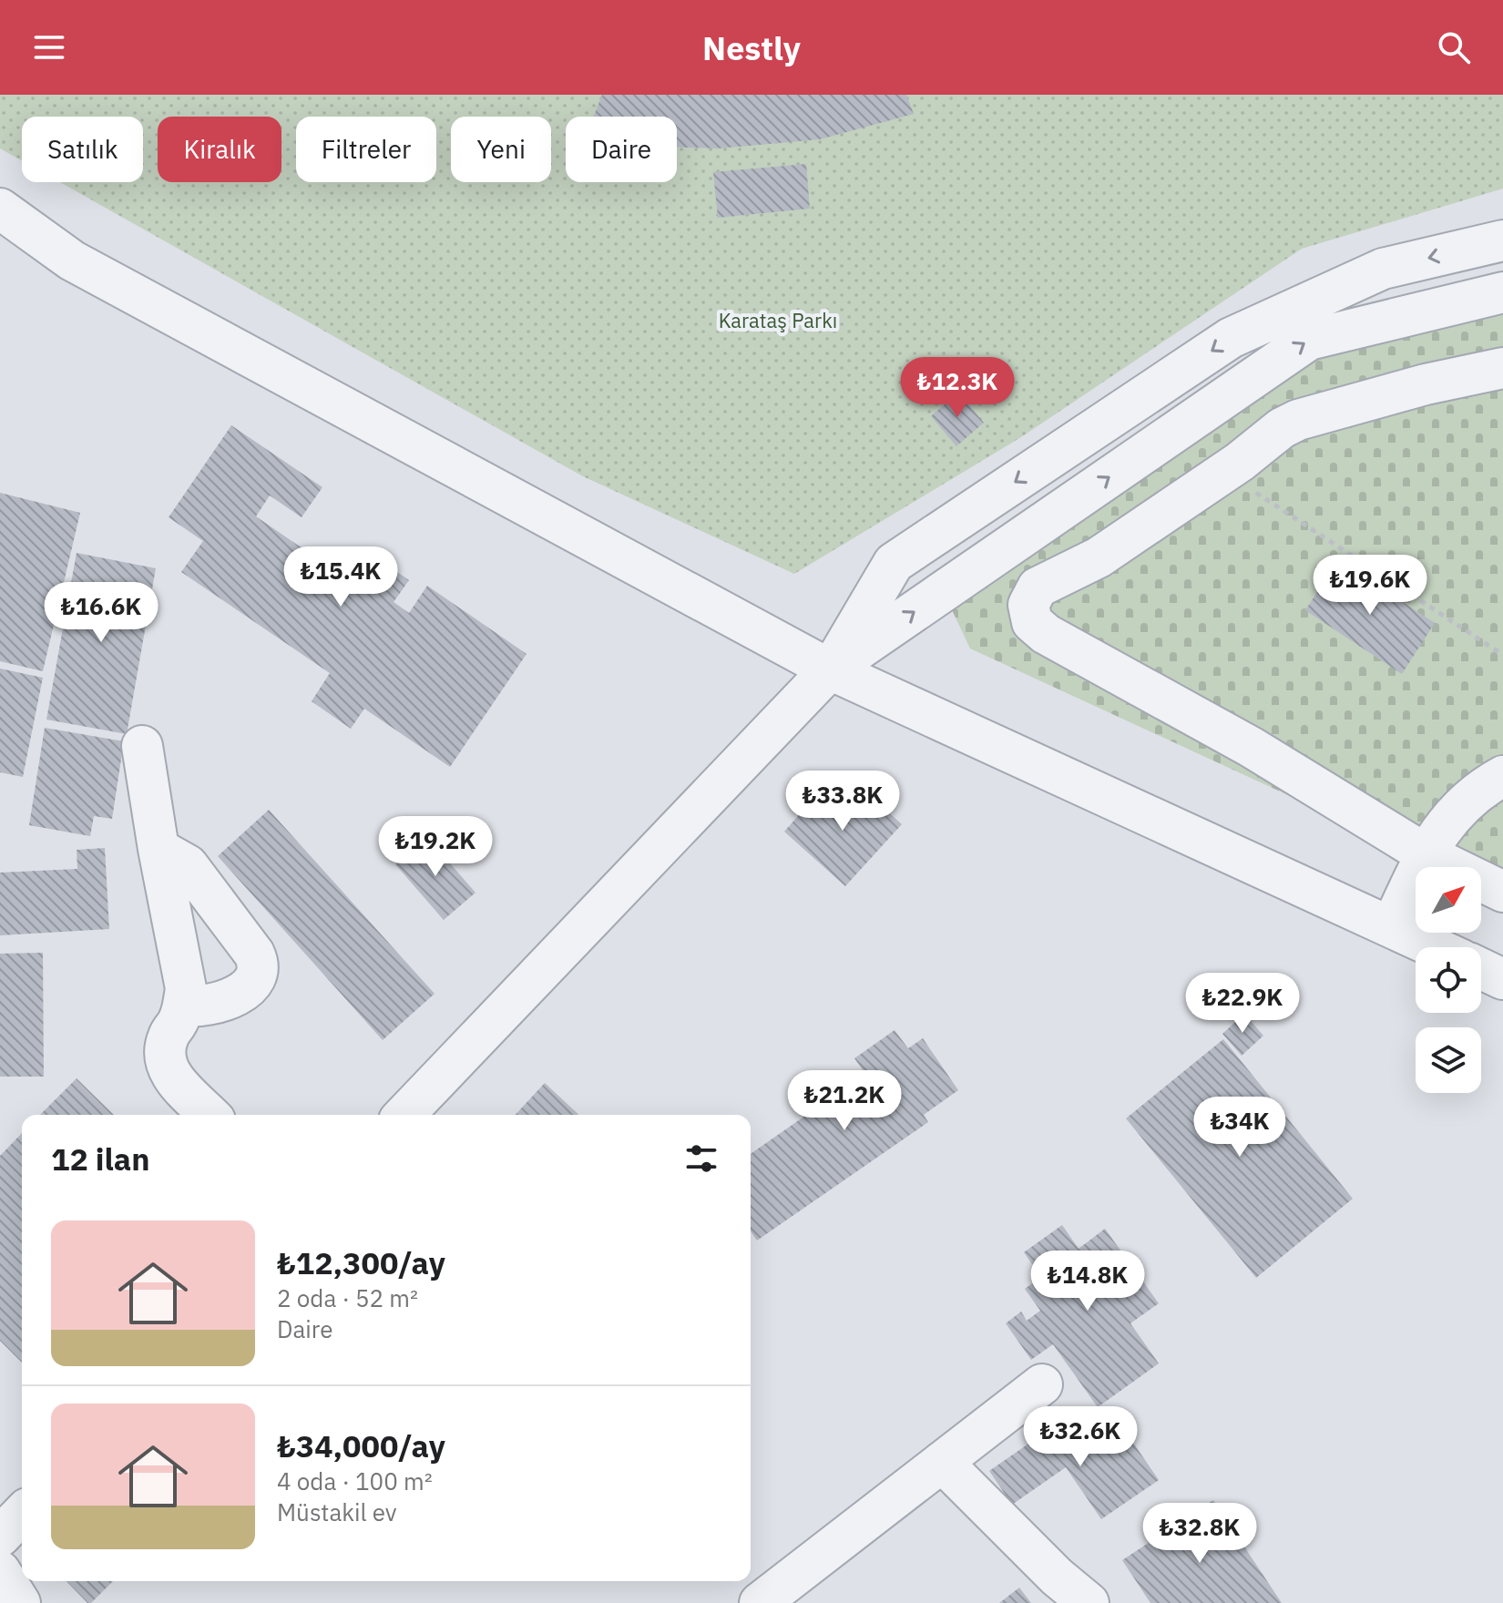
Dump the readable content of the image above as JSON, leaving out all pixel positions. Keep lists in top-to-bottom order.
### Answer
{
  "parks": ["Karataş Parkı"],
  "north": "top right",
  "page": {
    "header": "Nestly",
    "chip": [
      "Satılık",
      "Kiralık",
      "Filtreler",
      "Yeni",
      "Daire"
    ],
    "price": [
      "₺12.3K",
      "₺15.4K",
      "₺19.6K",
      "₺16.6K",
      "₺33.8K",
      "₺19.2K",
      "₺22.9K",
      "₺21.2K",
      "₺34K",
      "₺14.8K",
      "₺32.6K",
      "₺32.8K"
    ],
    "heading": "12 ilan",
    "list": [
      {
        "name": "₺12,300/ay",
        "note": "2 oda · 52 m² · Daire"
      },
      {
        "name": "₺34,000/ay",
        "note": "4 oda · 100 m² · Müstakil ev"
      }
    ]
  }
}
